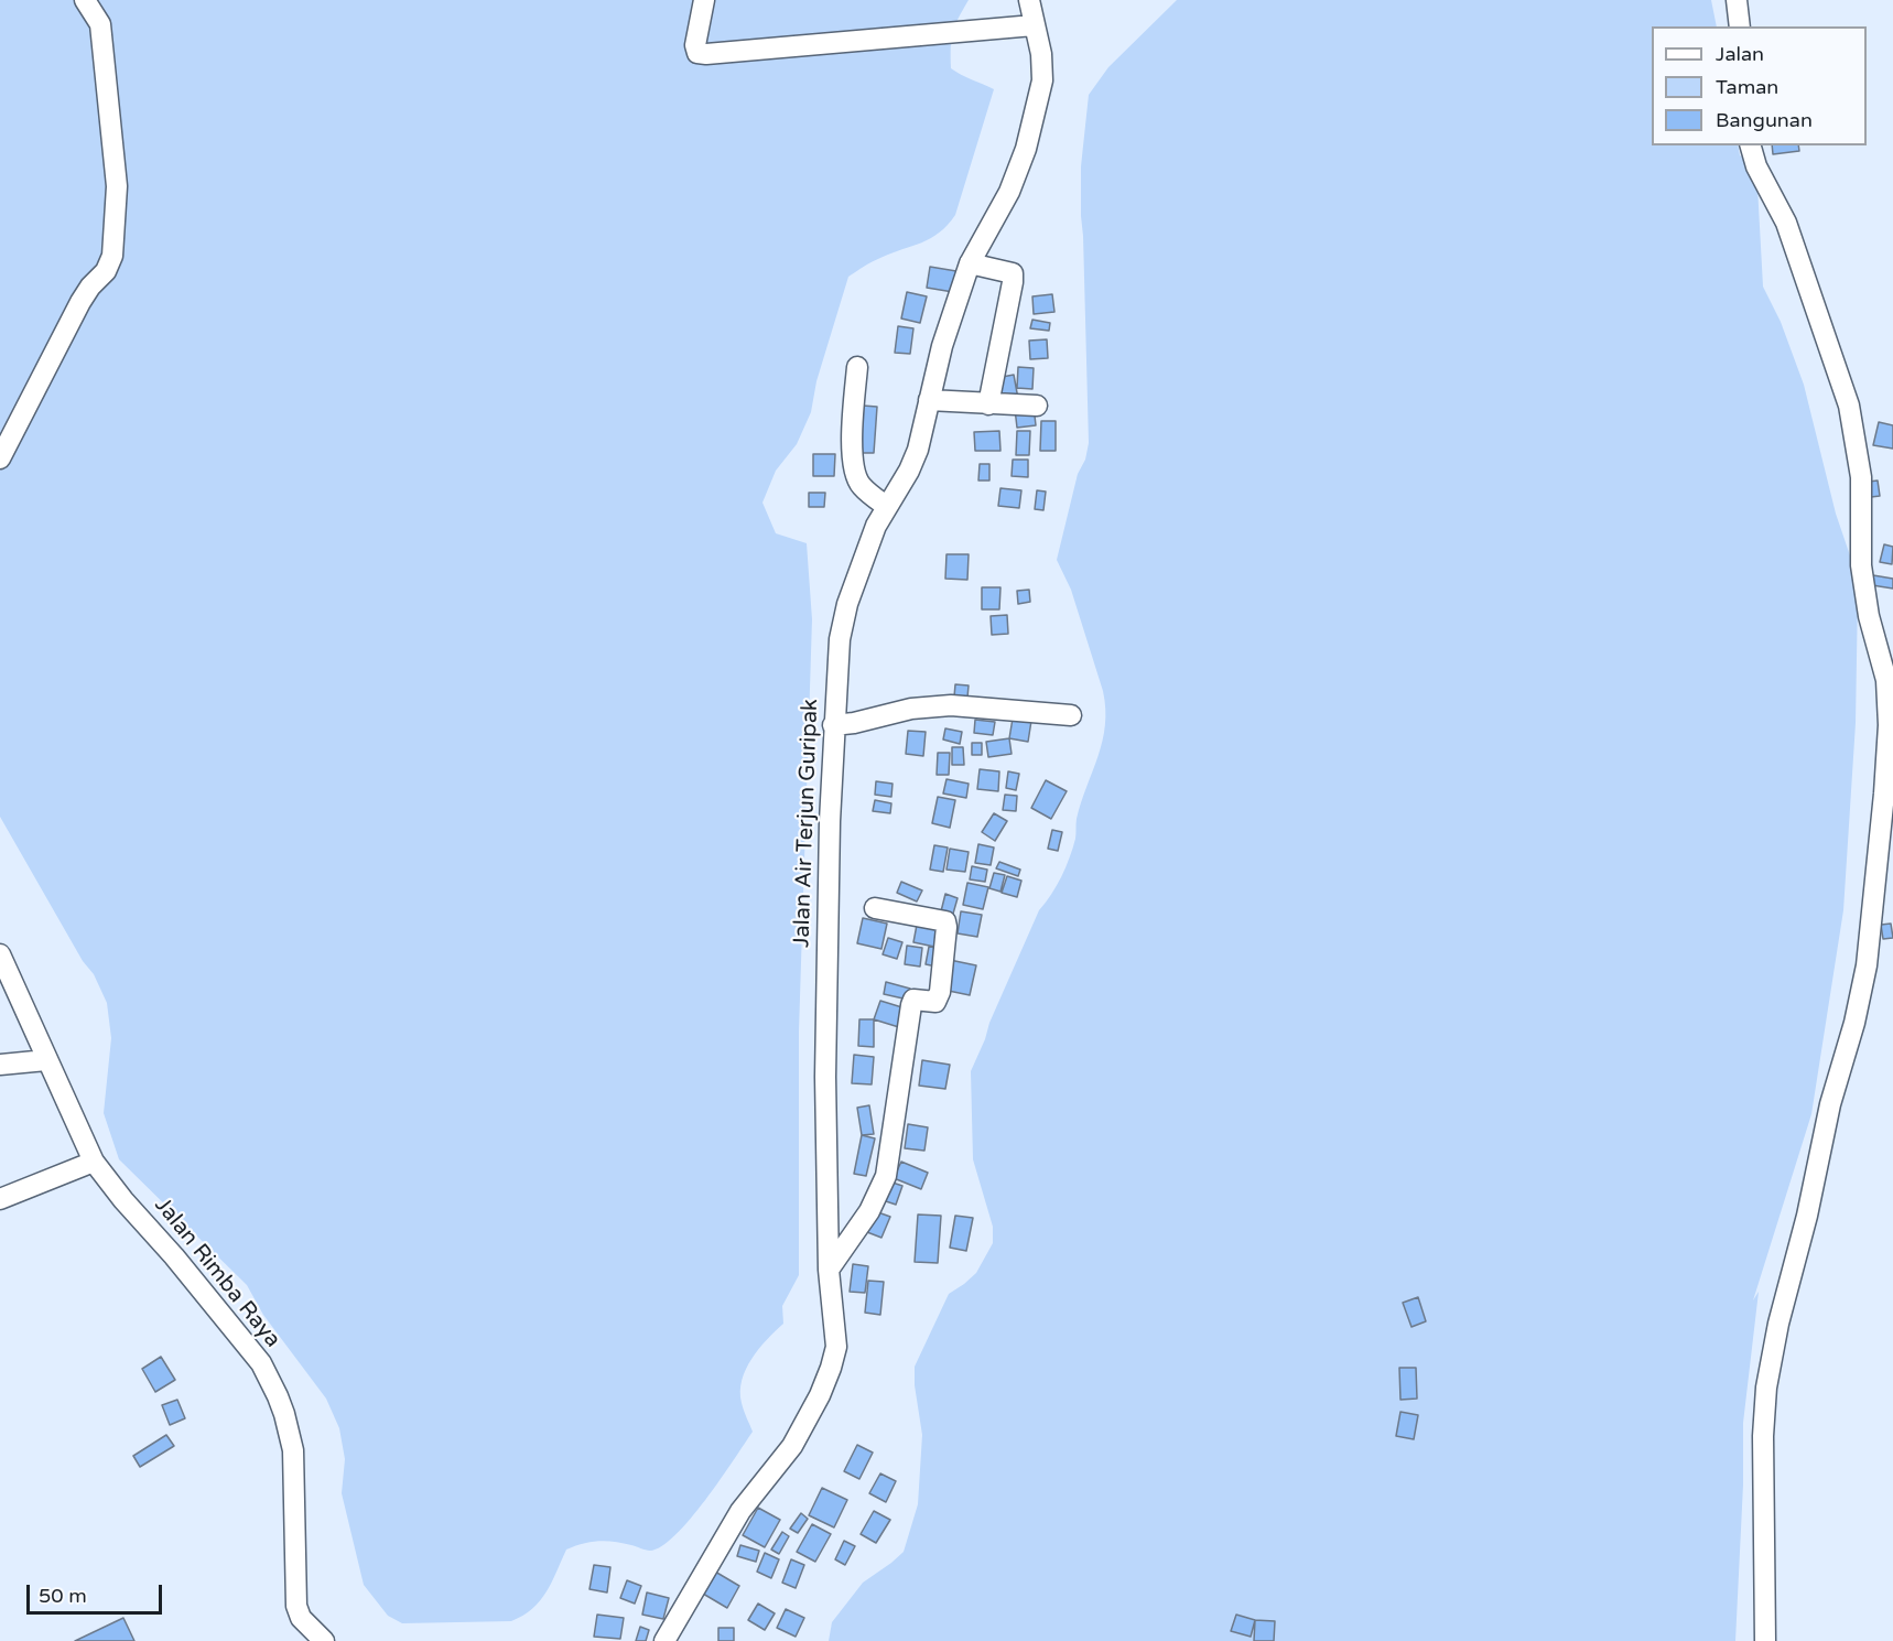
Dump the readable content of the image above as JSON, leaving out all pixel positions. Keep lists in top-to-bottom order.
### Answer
{
  "streets": {
    "street": ["Jalan Air Terjun Guripak", "Jalan Rimba Raya"]
  },
  "legend": ["Jalan", "Taman", "Bangunan"],
  "scale_bar": "50 m"
}
